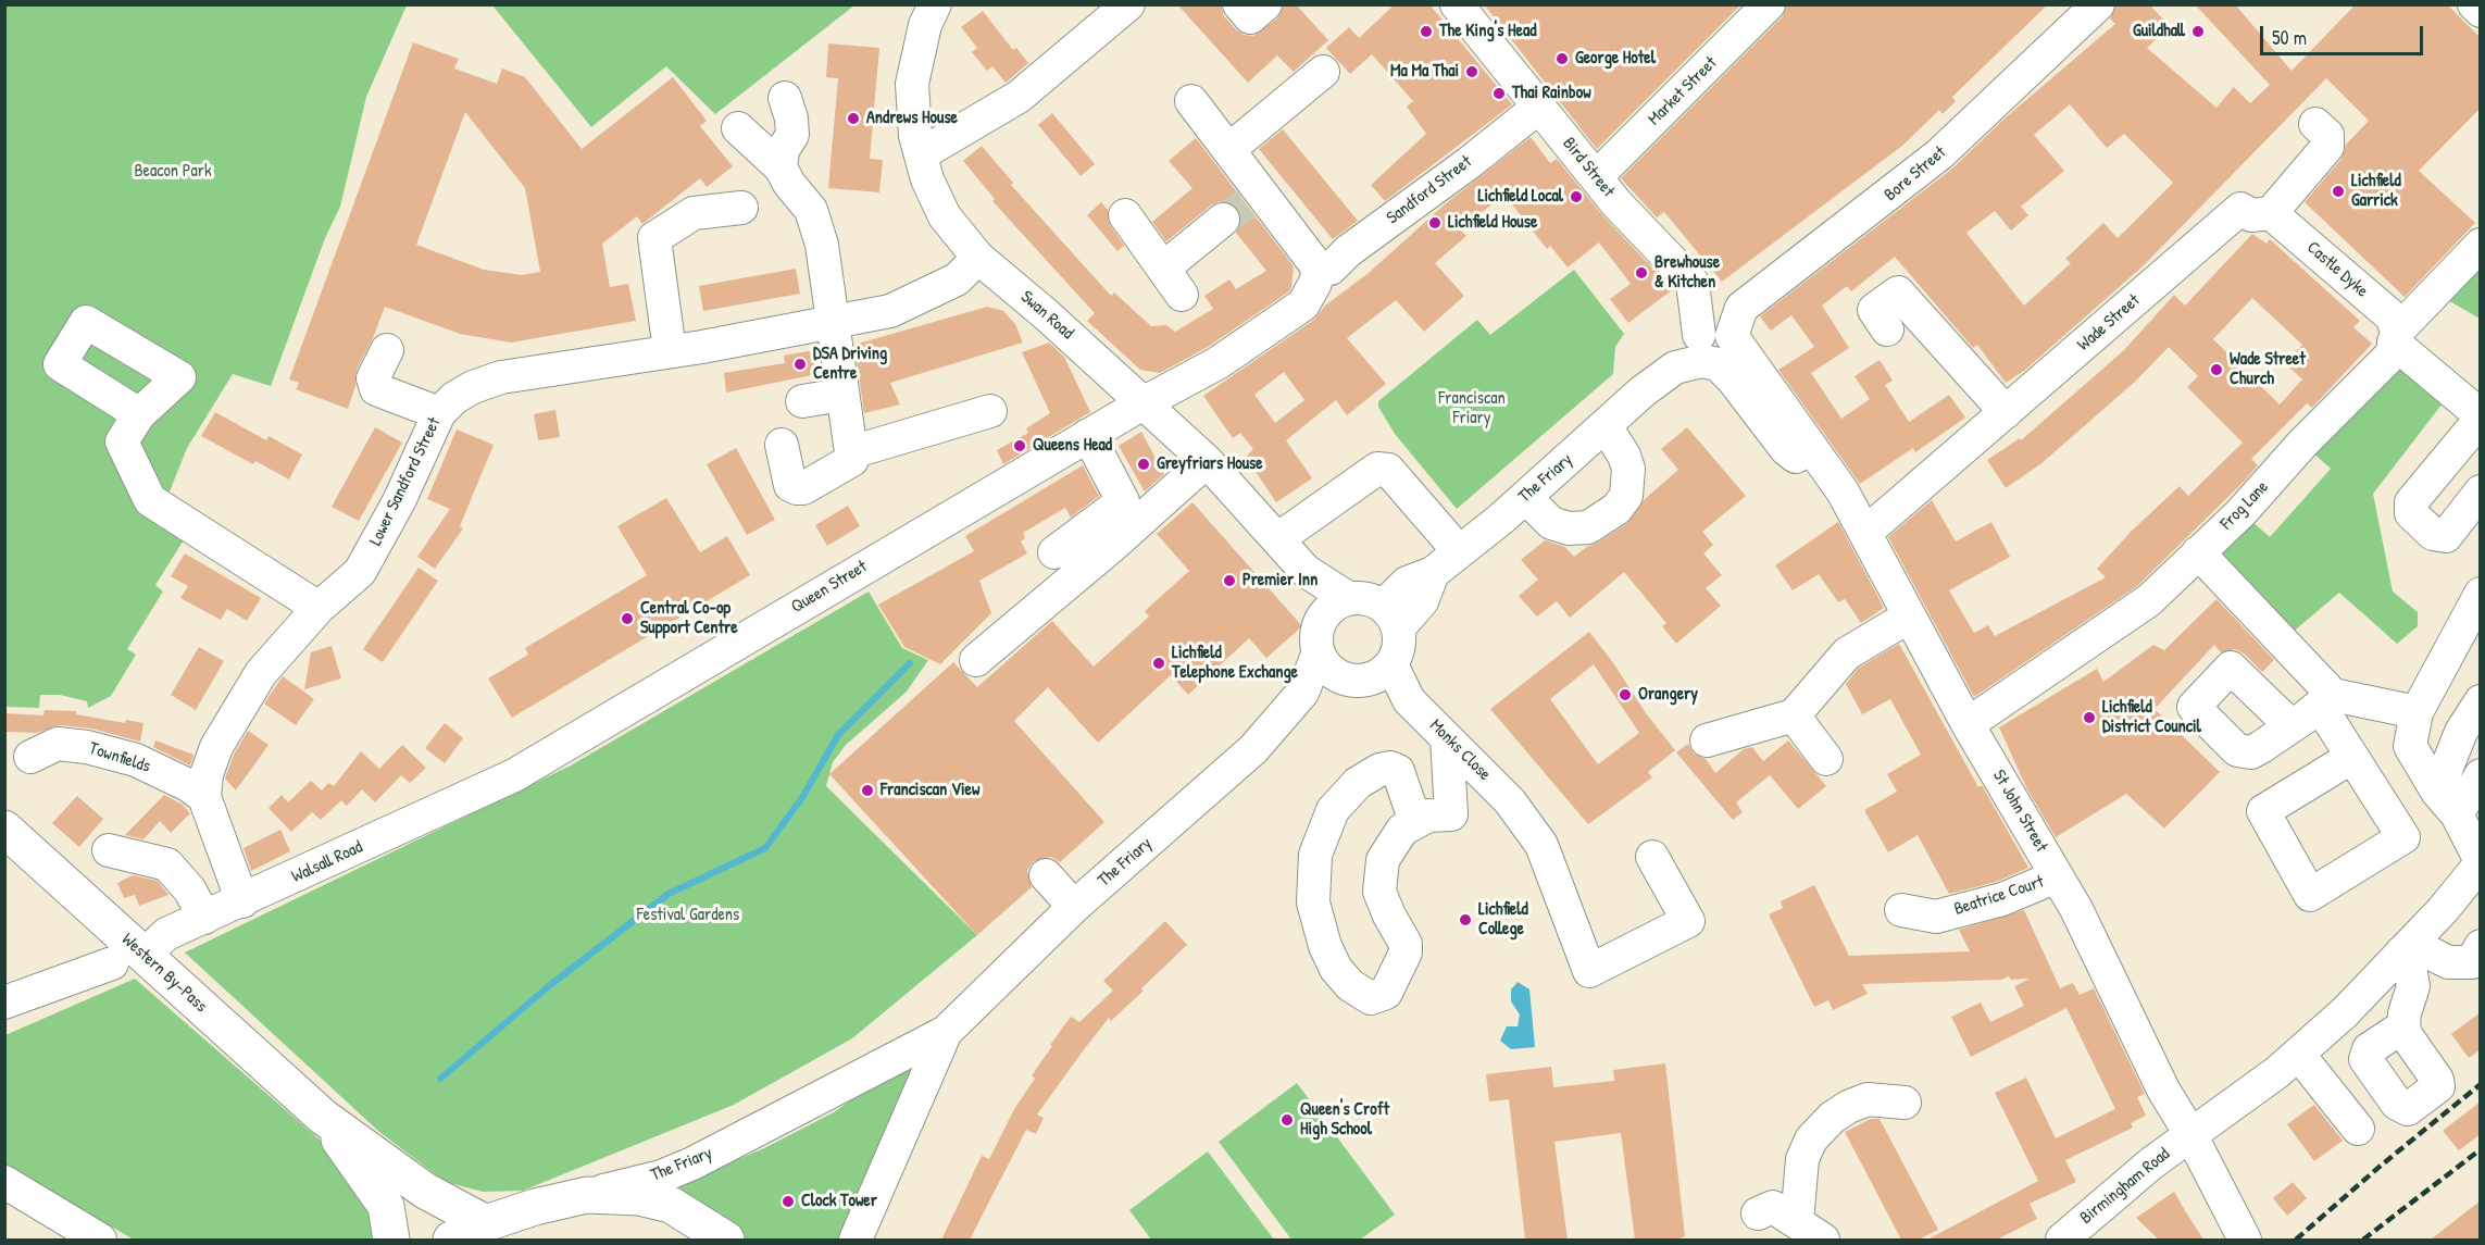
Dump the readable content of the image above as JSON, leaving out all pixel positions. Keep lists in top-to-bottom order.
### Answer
{
  "streets": {
    "highway": ["The Friary", "Western By-Pass"],
    "street": [
      "Market Street",
      "Bird Street",
      "Bore Street",
      "Sandford Street",
      "Castle Dyke",
      "Swan Road",
      "Wade Street",
      "Lower Sandford Street",
      "Frog Lane",
      "Queen Street",
      "Monks Close",
      "Townfields",
      "St John Street",
      "Walsall Road",
      "Beatrice Court",
      "Birmingham Road"
    ]
  },
  "crossings": [
    ["Market Street", "Bird Street"],
    ["Bird Street", "Sandford Street"],
    ["Bird Street", "The Friary"],
    ["Bird Street", "St John Street"],
    ["Bore Street", "St John Street"],
    ["Castle Dyke", "Wade Street"],
    ["Castle Dyke", "Frog Lane"],
    ["Swan Road", "The Friary"],
    ["Swan Road", "Lower Sandford Street"],
    ["Swan Road", "Queen Street"],
    ["Wade Street", "St John Street"],
    ["The Friary", "St John Street"],
    ["The Friary", "Western By-Pass"],
    ["Lower Sandford Street", "Townfields"],
    ["Lower Sandford Street", "Walsall Road"],
    ["Frog Lane", "St John Street"],
    ["Queen Street", "Walsall Road"],
    ["St John Street", "Beatrice Court"],
    ["St John Street", "Birmingham Road"],
    ["Walsall Road", "Western By-Pass"]
  ],
  "parks": ["Beacon Park", "Franciscan Friary", "Festival Gardens"],
  "places": [
    "The King's Head",
    "Guildhall",
    "George Hotel",
    "Ma Ma Thai",
    "Thai Rainbow",
    "Andrews House",
    "Lichfield Garrick",
    "Lichfield Local",
    "Lichfield House",
    "Brewhouse & Kitchen",
    "DSA Driving Centre",
    "Wade Street Church",
    "Queens Head",
    "Greyfriars House",
    "Premier Inn",
    "Central Co-op Support Centre",
    "Lichfield Telephone Exchange",
    "Orangery",
    "Lichfield District Council",
    "Franciscan View",
    "Lichfield College",
    "Queen's Croft High School",
    "Clock Tower"
  ],
  "scale_bar": "50 m"
}
